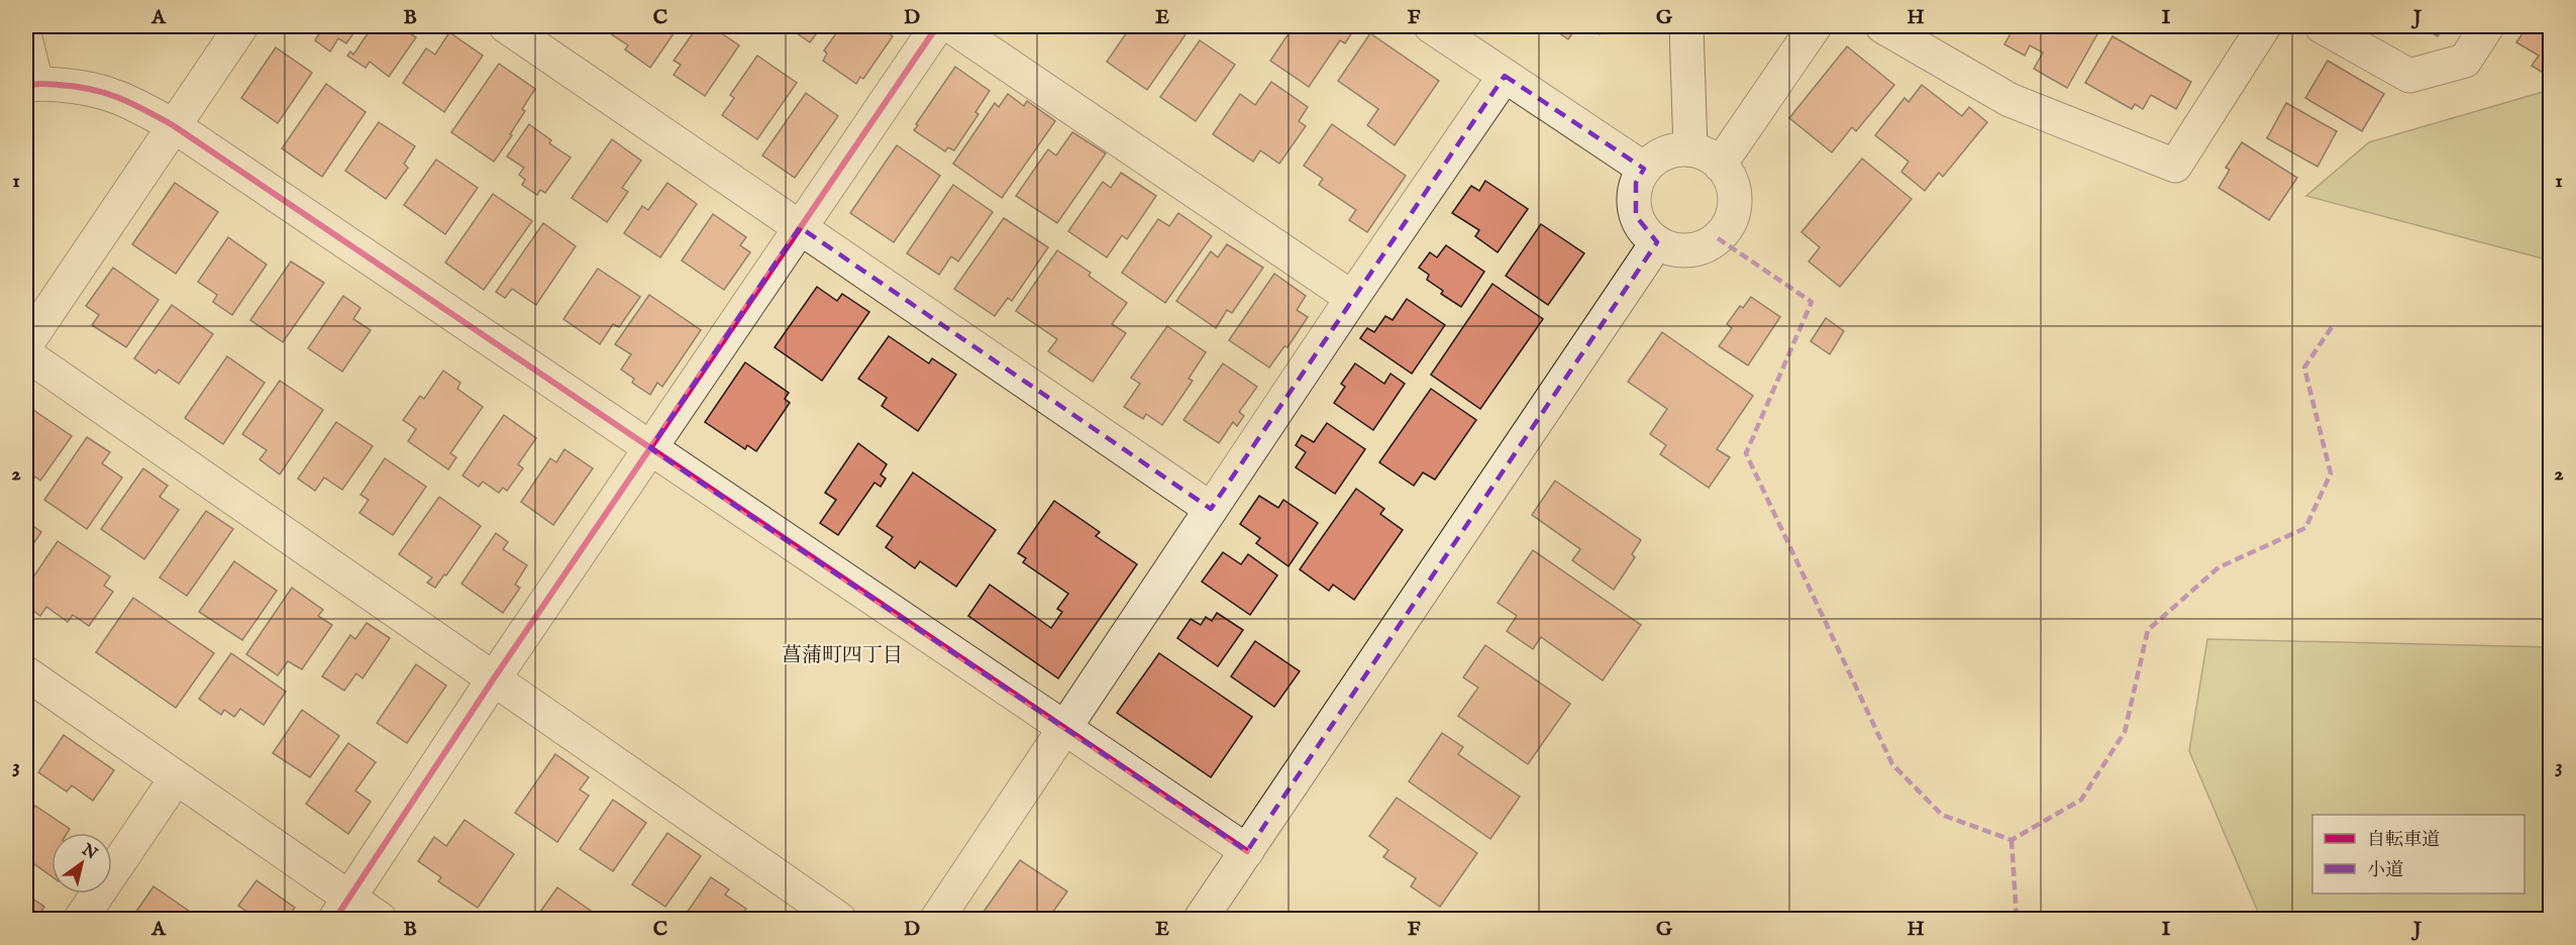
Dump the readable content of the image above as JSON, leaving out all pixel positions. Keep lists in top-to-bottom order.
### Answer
{
  "districts": ["菖蒲町四丁目"],
  "legend": ["自転車道", "小道"],
  "north": "top right",
  "grid": {
    "columns": [
      "A",
      "B",
      "C",
      "D",
      "E",
      "F",
      "G",
      "H",
      "I",
      "J"
    ],
    "rows": ["1", "2", "3"]
  }
}
